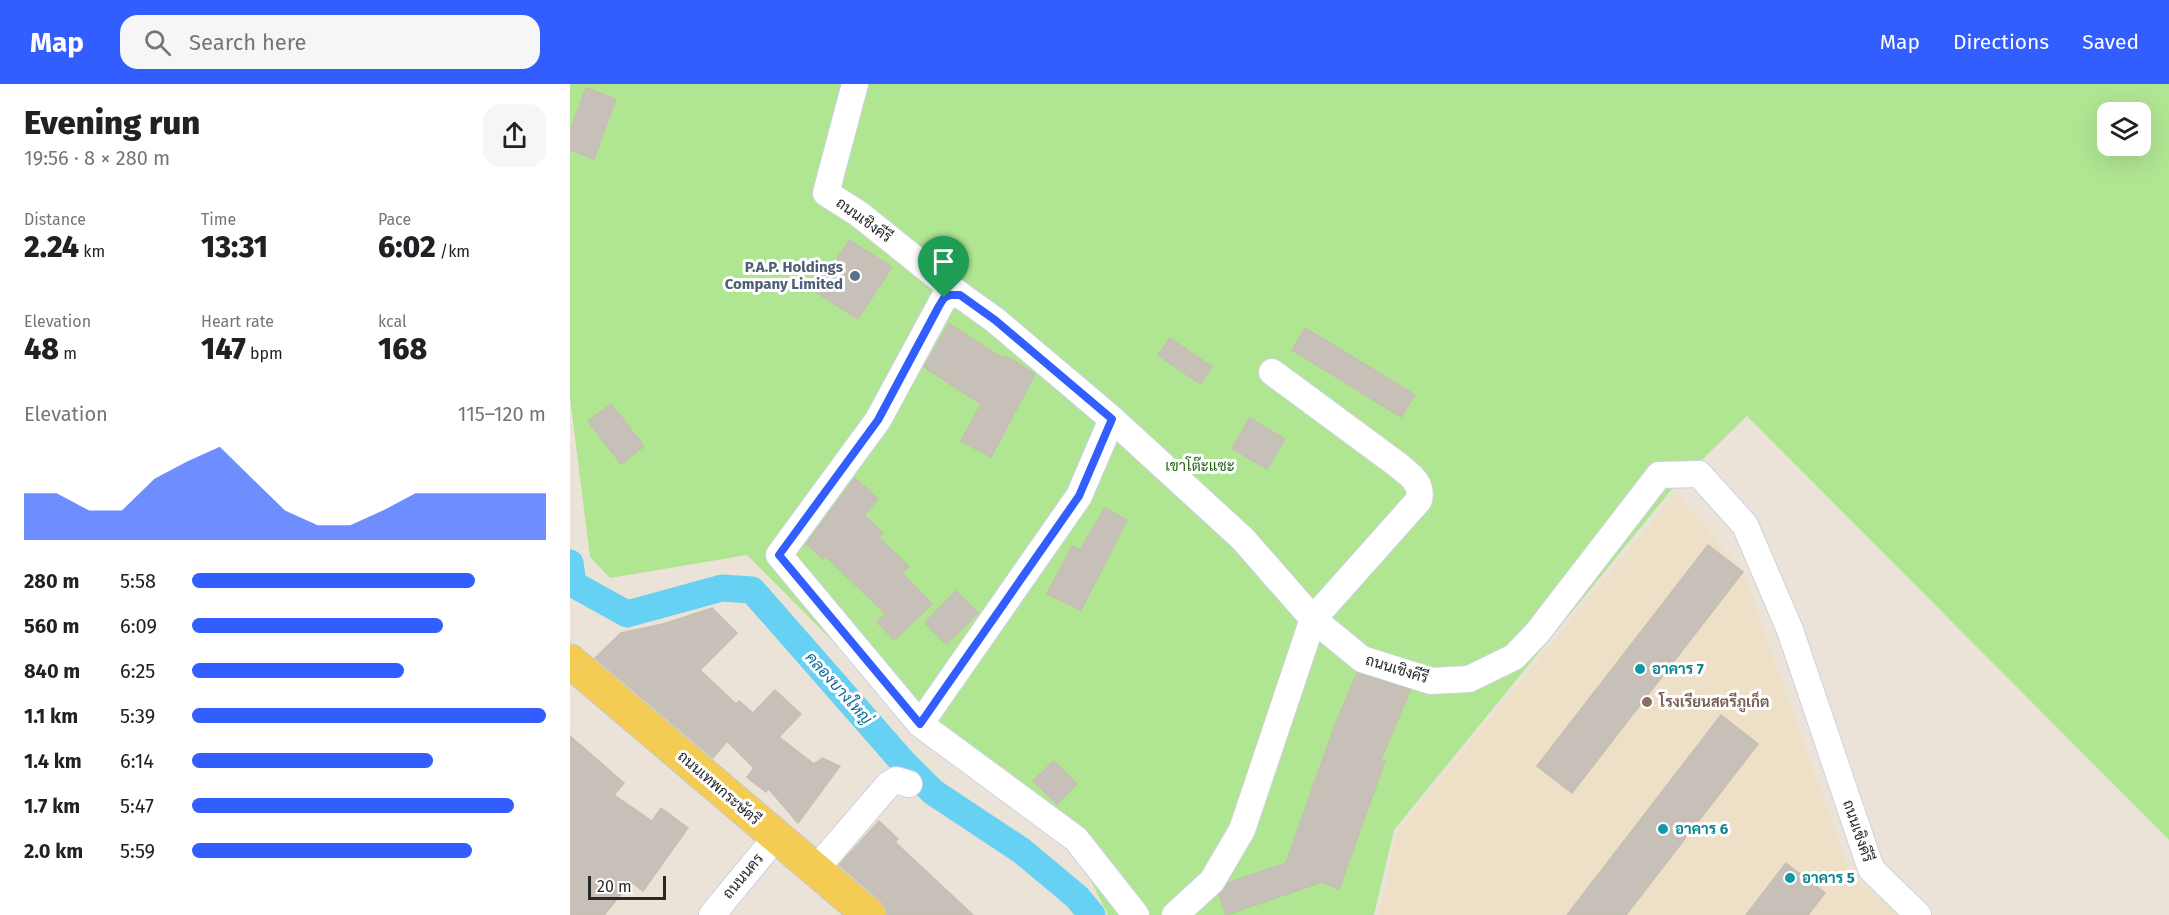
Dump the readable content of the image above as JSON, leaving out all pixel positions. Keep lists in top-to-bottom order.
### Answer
{
  "streets": {
    "main road": ["ถนนเทพกระษัตรี"],
    "street": ["ถนนเชิงคีรี", "ถนนนคร"]
  },
  "crossings": [
    ["ถนนเทพกระษัตรี", "ถนนนคร"]
  ],
  "water": ["คลองบางใหญ่"],
  "parks": ["เขาโต๊ะแซะ"],
  "places": [
    "P.A.P. Holdings Company Limited",
    "อาคาร 7",
    "โรงเรียนสตรีภูเก็ต",
    "อาคาร 6",
    "อาคาร 5"
  ],
  "scale_bar": "20 m",
  "page": {
    "header": "Map",
    "search": "Search here",
    "nav": ["Map", "Directions", "Saved"],
    "heading": ["Evening run", "19:56 · 8 × 280 m"],
    "stats": [
      ["Distance", "2.24 km"],
      ["Time", "13:31"],
      ["Pace", "6:02 /km"],
      ["Elevation", "48 m"],
      ["Heart rate", "147 bpm"],
      ["kcal", "168"]
    ],
    "chart": ["Elevation", "115–120 m"],
    "list": [
      {
        "name": "280 m",
        "note": "5:58"
      },
      {
        "name": "560 m",
        "note": "6:09"
      },
      {
        "name": "840 m",
        "note": "6:25"
      },
      {
        "name": "1.1 km",
        "note": "5:39"
      },
      {
        "name": "1.4 km",
        "note": "6:14"
      },
      {
        "name": "1.7 km",
        "note": "5:47"
      },
      {
        "name": "2.0 km",
        "note": "5:59"
      }
    ],
    "scale": "20 m"
  }
}
